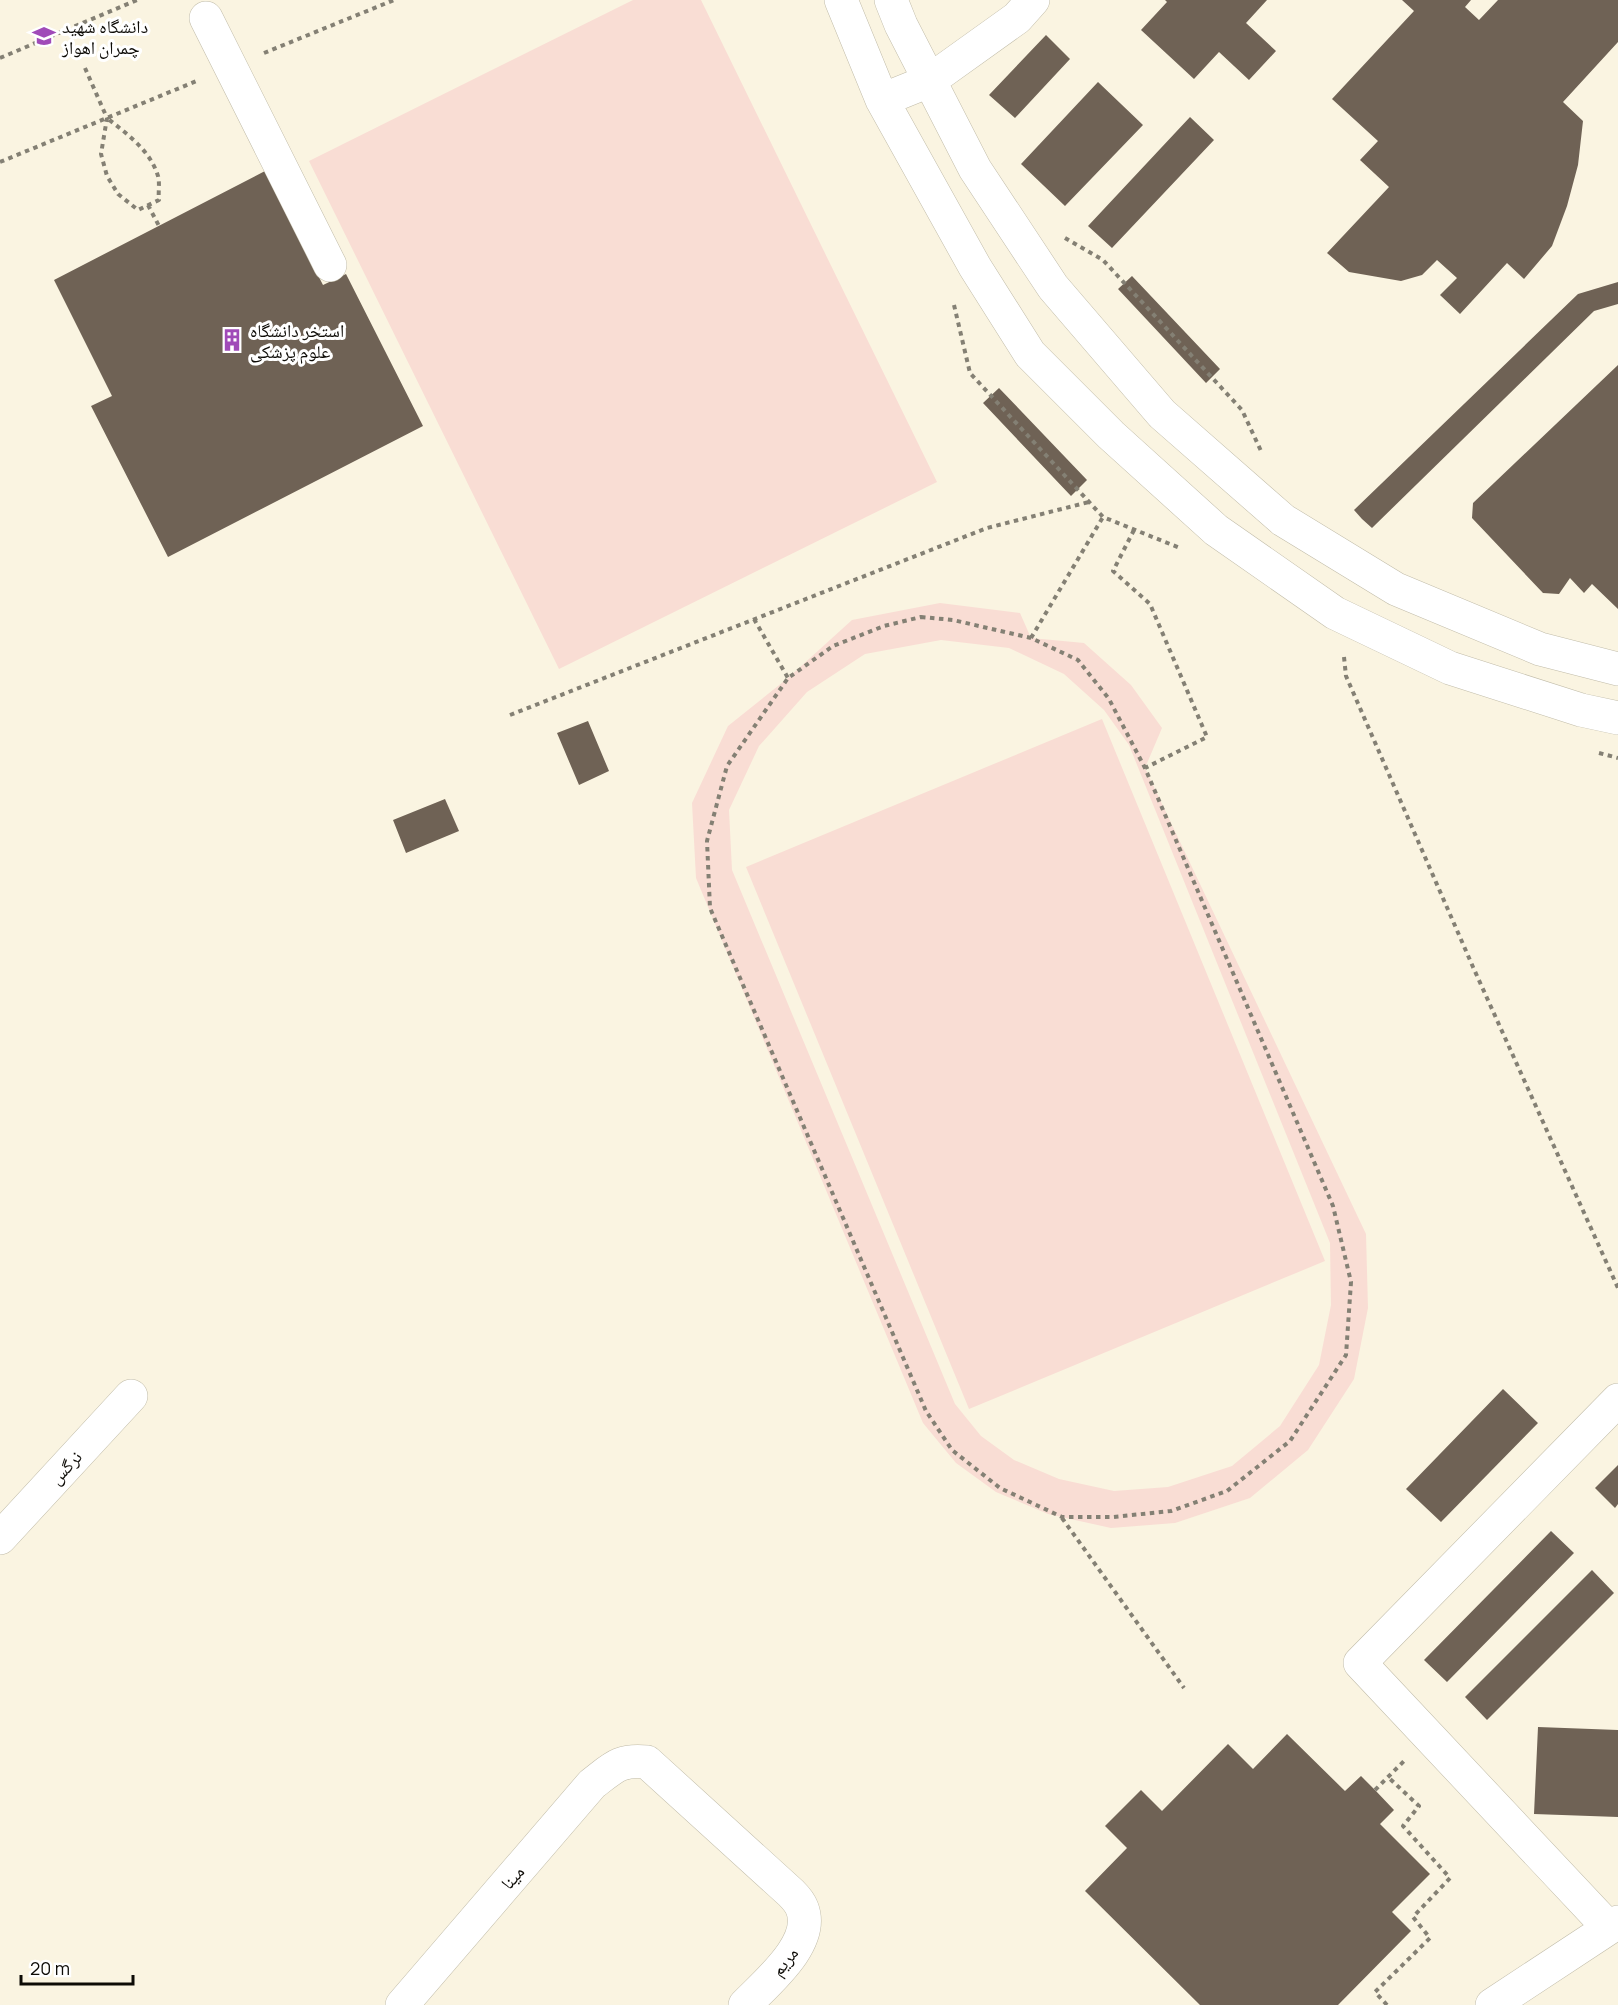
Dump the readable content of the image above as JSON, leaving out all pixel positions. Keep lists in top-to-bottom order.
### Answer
{
  "streets": {
    "street": ["نرگس", "مینا", "مریم"]
  },
  "crossings": [
    ["مینا", "مریم"]
  ],
  "places": {
    "school or university": ["دانشگاه شهید چمران اهواز"],
    "building": ["استخر دانشگاه علوم پزشکی"]
  },
  "scale_bar": "20 m"
}
